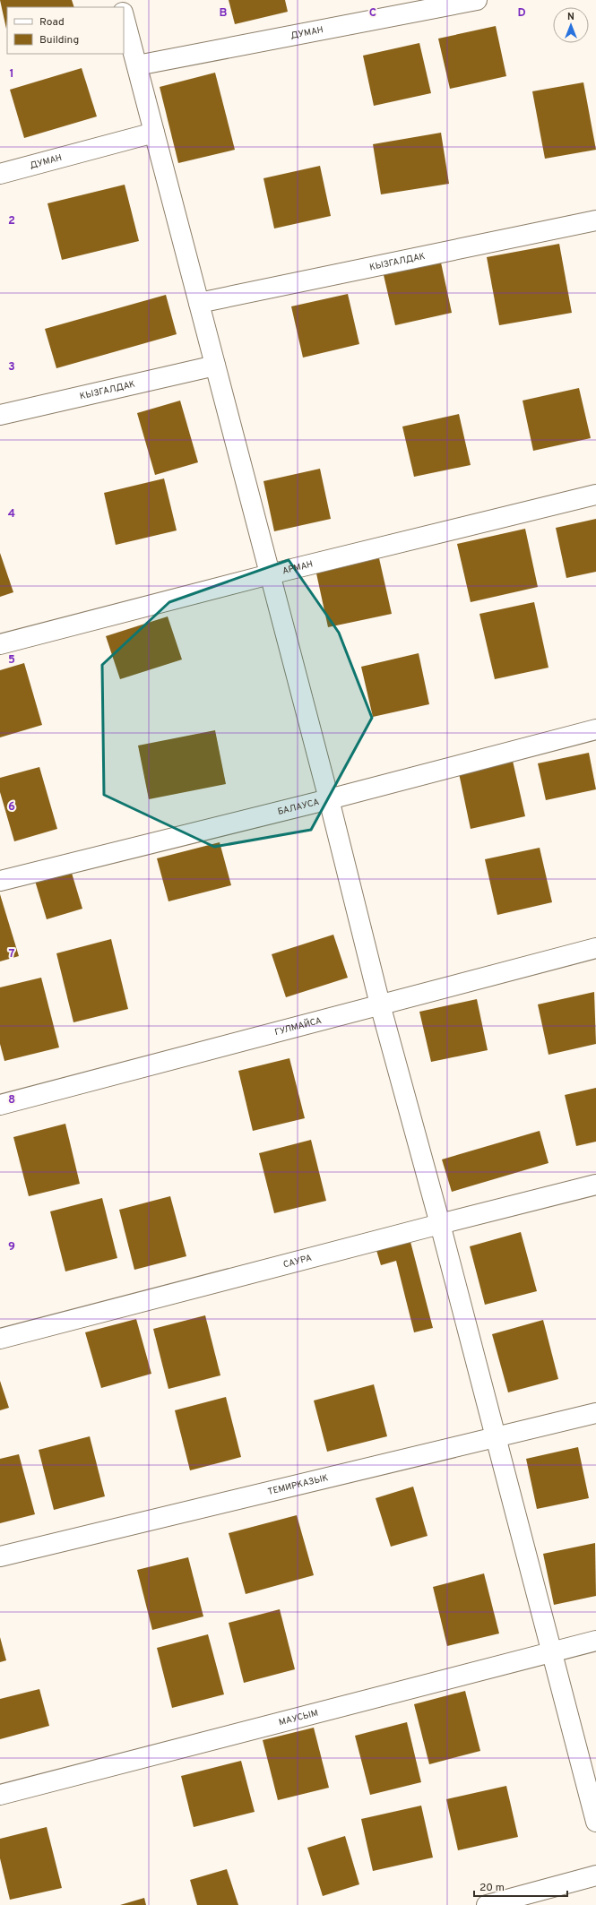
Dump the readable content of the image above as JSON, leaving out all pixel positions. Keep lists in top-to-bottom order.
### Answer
{
  "streets": {
    "street": [
      "ДУМАН",
      "КЫЗГАЛДАК",
      "АРМАН",
      "БАЛАУСА",
      "ГУЛМАЙСА",
      "САУРА",
      "ТЕМИРКАЗЫК",
      "МАУСЫМ"
    ]
  },
  "legend": ["Road", "Building"],
  "scale_bar": "20 m",
  "north": "top",
  "grid": {
    "columns": ["B", "C", "D"],
    "rows": [
      "1",
      "2",
      "3",
      "4",
      "5",
      "6",
      "7",
      "8",
      "9"
    ]
  }
}
